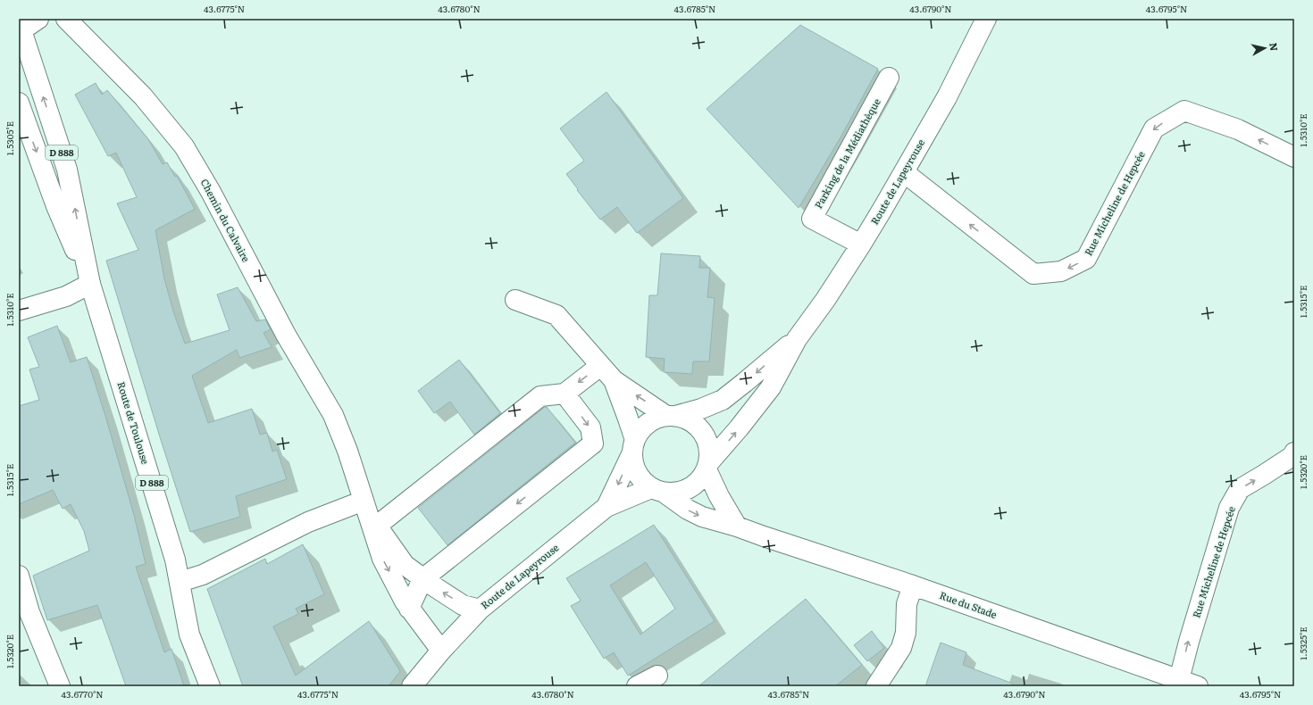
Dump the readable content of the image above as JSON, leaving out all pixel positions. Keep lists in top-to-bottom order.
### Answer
{
  "streets": {
    "street": [
      "D 888",
      "Parking de la Médiathèque",
      "Route de Lapeyrouse",
      "Rue Micheline de Hepcée",
      "Chemin du Calvaire",
      "Route de Toulouse",
      "Rue du Stade"
    ]
  },
  "crossings": [
    ["Parking de la Médiathèque", "Route de Lapeyrouse"],
    ["Route de Lapeyrouse", "Rue Micheline de Hepcée"],
    ["Route de Lapeyrouse", "Chemin du Calvaire"],
    ["Route de Lapeyrouse", "Rue du Stade"],
    ["Rue Micheline de Hepcée", "Rue du Stade"]
  ],
  "north": "right",
  "coordinates": [
    "43.6775°N",
    "43.6780°N",
    "43.6785°N",
    "43.6790°N",
    "43.6795°N",
    "1.5310°E",
    "1.5305°E",
    "1.5315°E",
    "1.5320°E",
    "1.5325°E",
    "43.6770°N"
  ]
}
